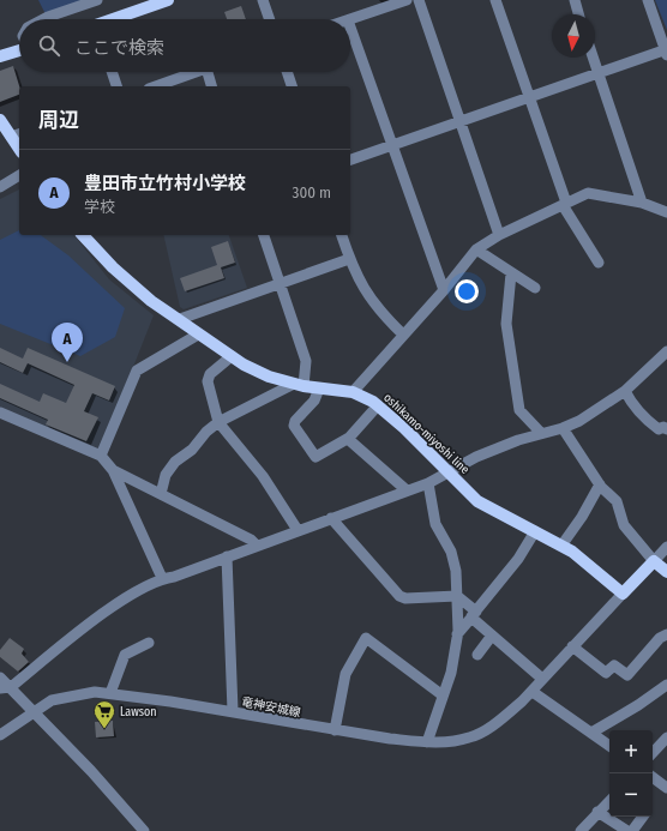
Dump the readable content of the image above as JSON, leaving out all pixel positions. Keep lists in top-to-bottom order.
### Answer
{
  "streets": {
    "main road": ["oshikamo-miyoshi line"],
    "street": ["竜神安城線"]
  },
  "crossings": [
    ["oshikamo-miyoshi line", "竜神安城線"]
  ],
  "places": {
    "supermarket": ["Lawson"]
  },
  "north": "bottom",
  "page": {
    "search": "ここで検索",
    "heading": "周辺",
    "list": [
      {
        "mark": "A",
        "name": "豊田市立竹村小学校",
        "note": "学校",
        "value": "300 m"
      }
    ],
    "pins": "A",
    "map_buttons": ["+", "−"]
  }
}
